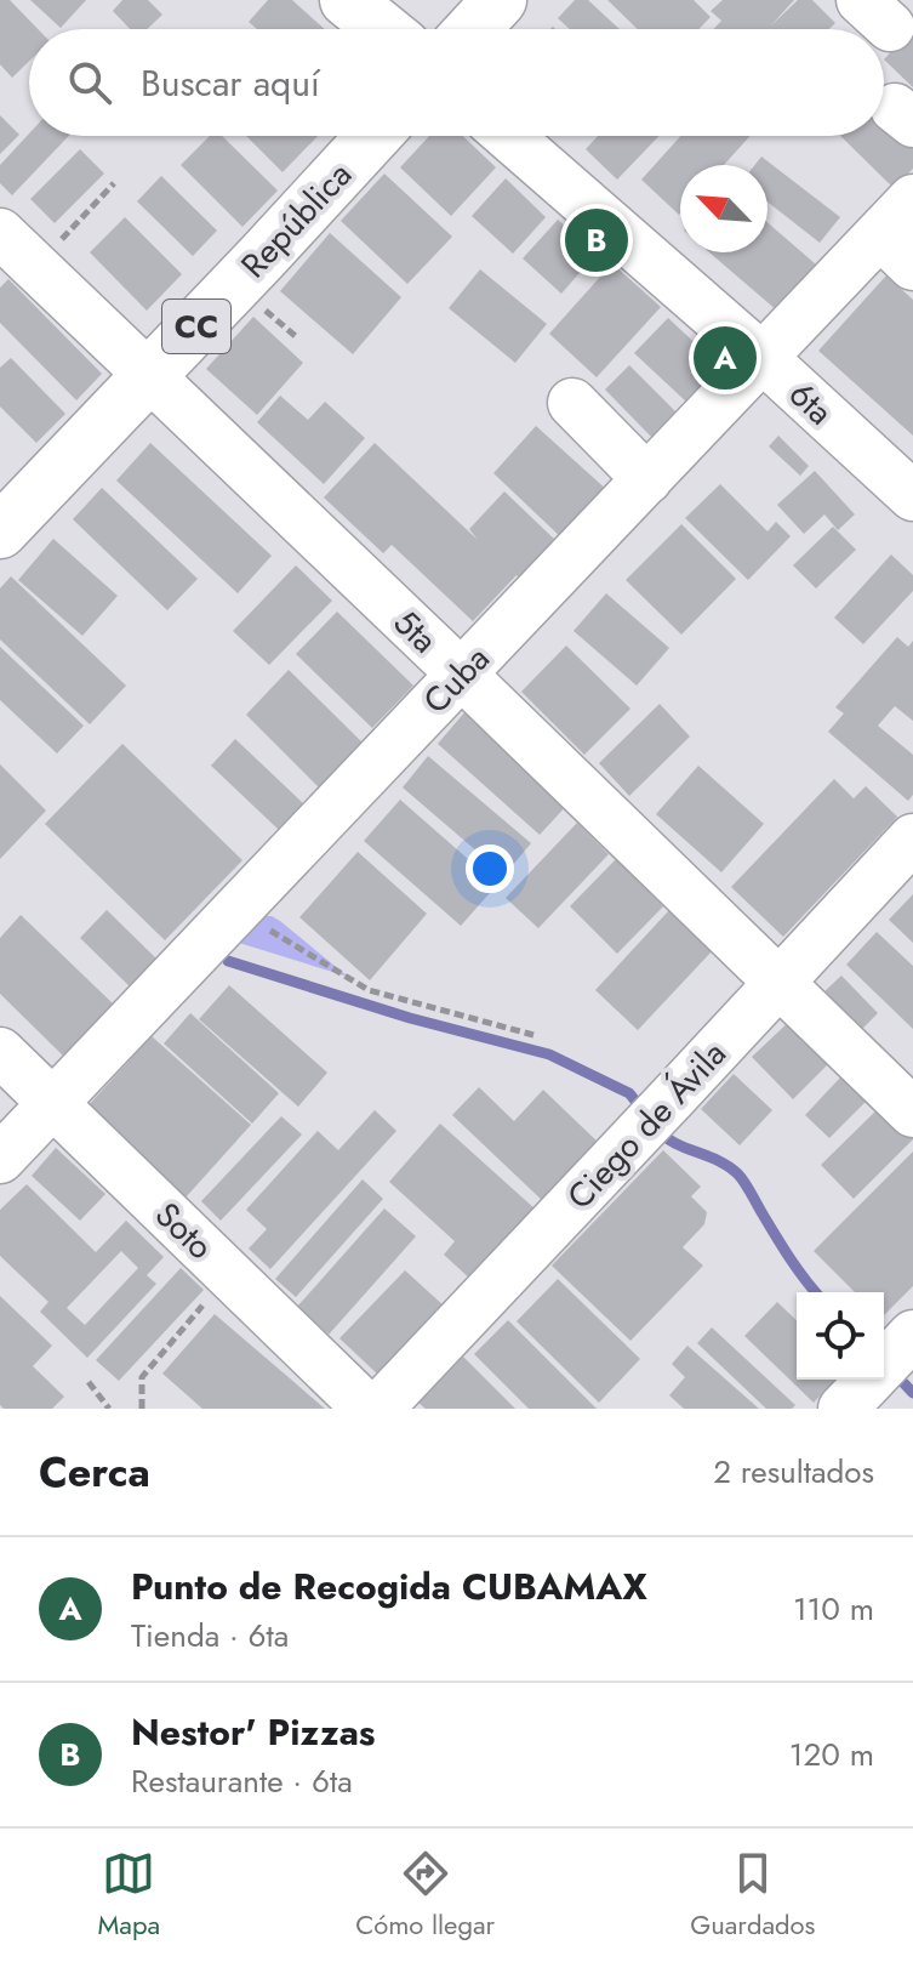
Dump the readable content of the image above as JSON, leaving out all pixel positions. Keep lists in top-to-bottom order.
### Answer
{
  "streets": {
    "main road": ["República", "CC"],
    "street": [
      "6ta",
      "5ta",
      "Cuba",
      "Ciego de Ávila",
      "Soto"
    ]
  },
  "crossings": [
    ["República", "5ta"],
    ["6ta", "Cuba"],
    ["5ta", "Cuba"],
    ["5ta", "Ciego de Ávila"],
    ["Cuba", "Soto"]
  ],
  "north": "top left",
  "page": {
    "search": "Buscar aquí",
    "pins": ["B", "A"],
    "heading": ["Cerca", "2 resultados"],
    "list": [
      {
        "mark": "A",
        "name": "Punto de Recogida CUBAMAX",
        "note": "Tienda · 6ta",
        "value": "110 m"
      },
      {
        "mark": "B",
        "name": "Nestor' Pizzas",
        "note": "Restaurante · 6ta",
        "value": "120 m"
      }
    ],
    "nav": ["Mapa", "Cómo llegar", "Guardados"]
  }
}
